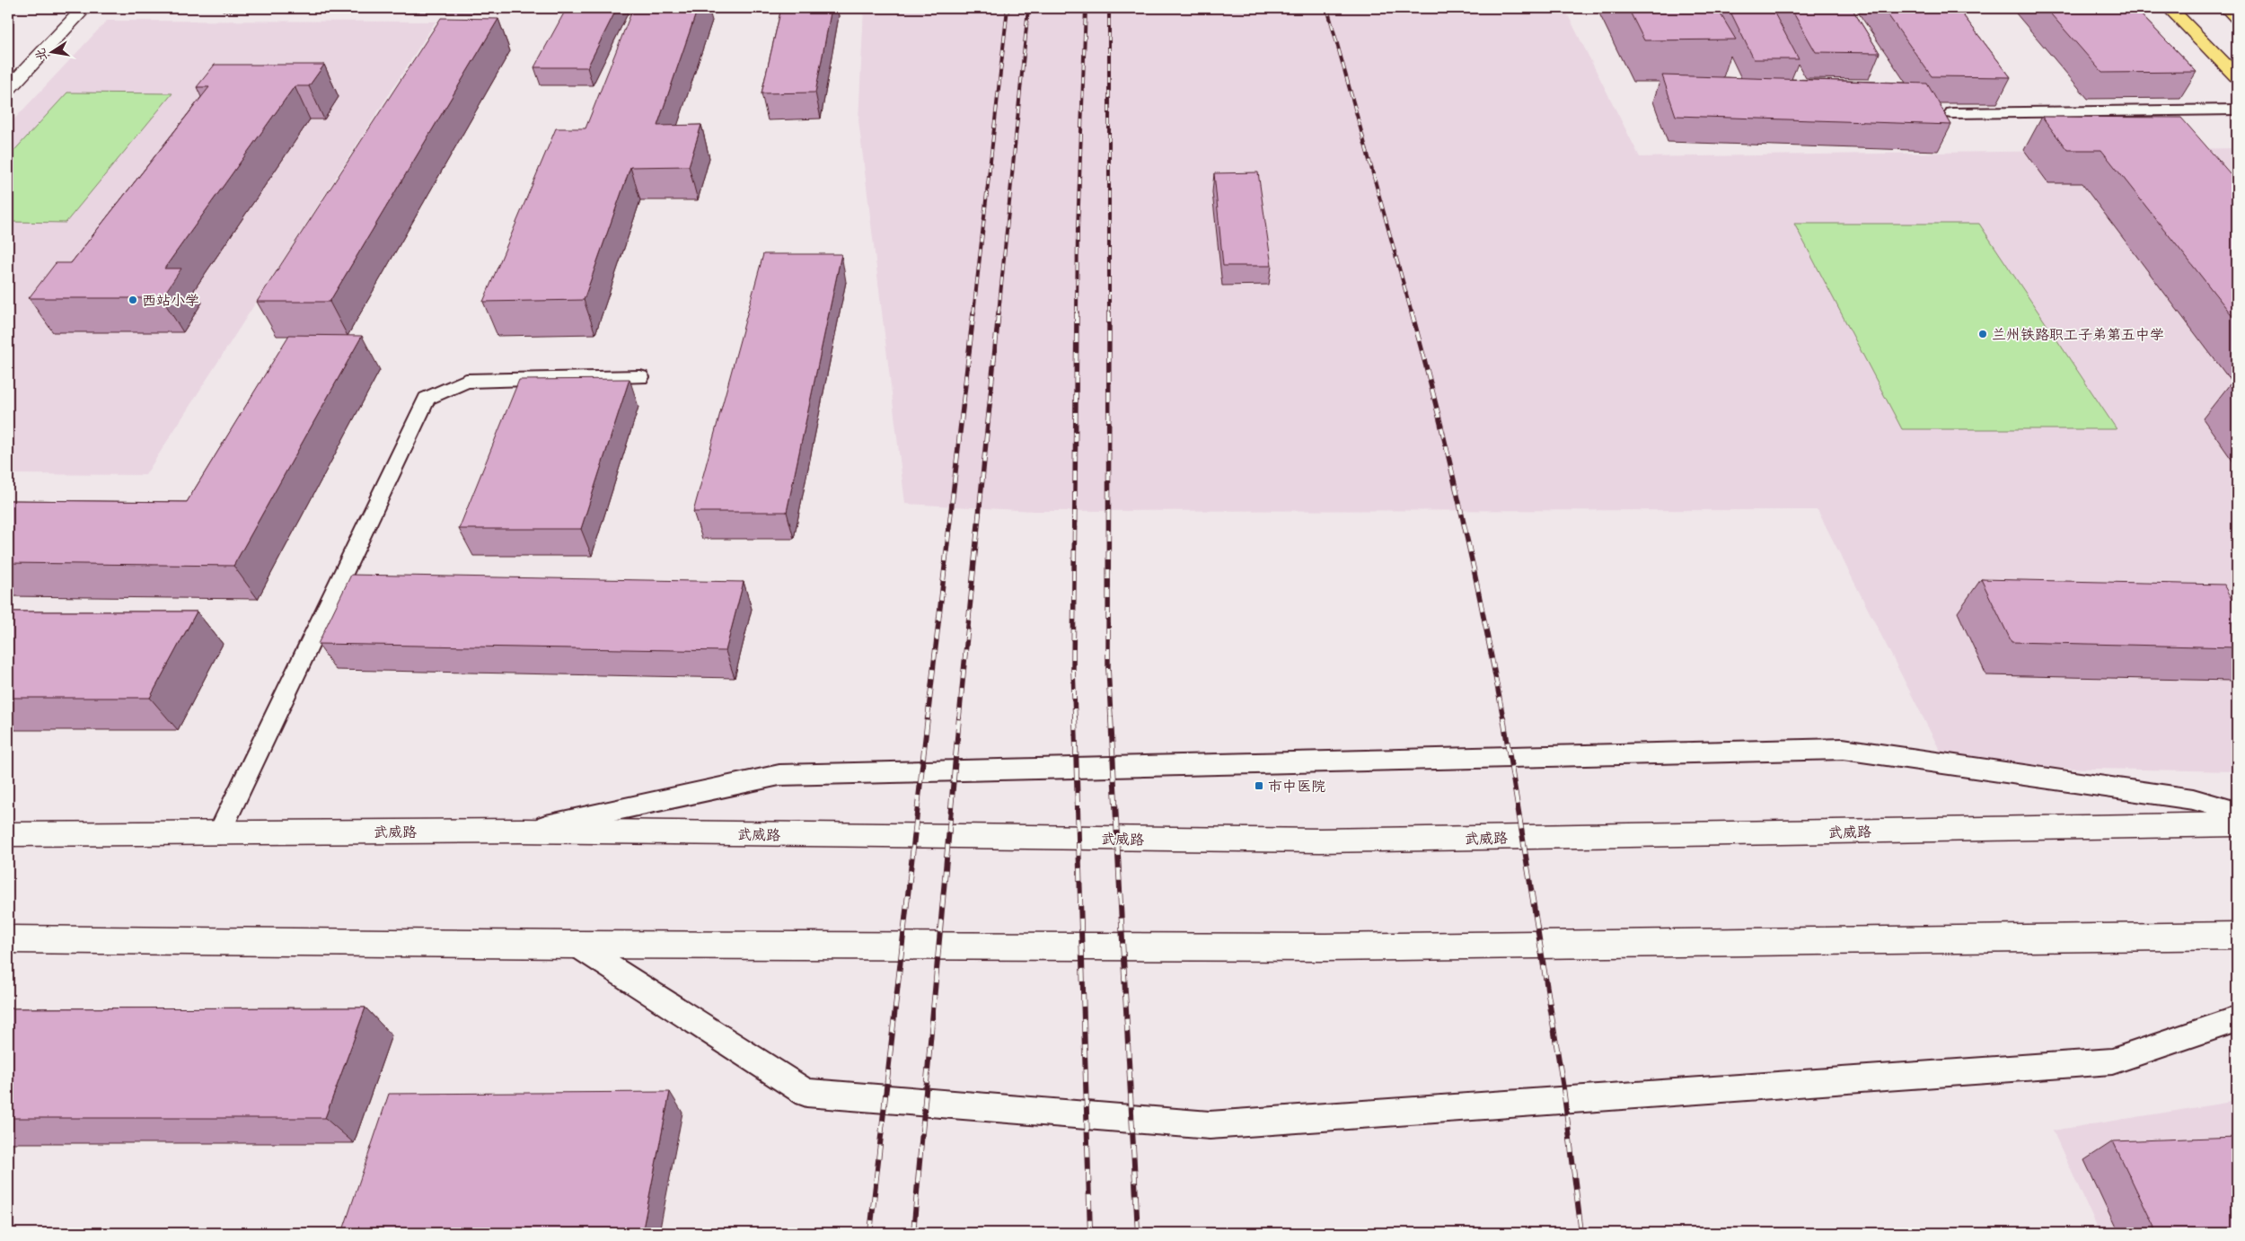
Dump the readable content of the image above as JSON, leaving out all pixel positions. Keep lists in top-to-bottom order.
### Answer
{
  "streets": {
    "main road": ["武威路"]
  },
  "places": {
    "other": ["西站小学", "兰州铁路职工子弟第五中学"],
    "transit": ["市中医院"]
  },
  "north": "left"
}
